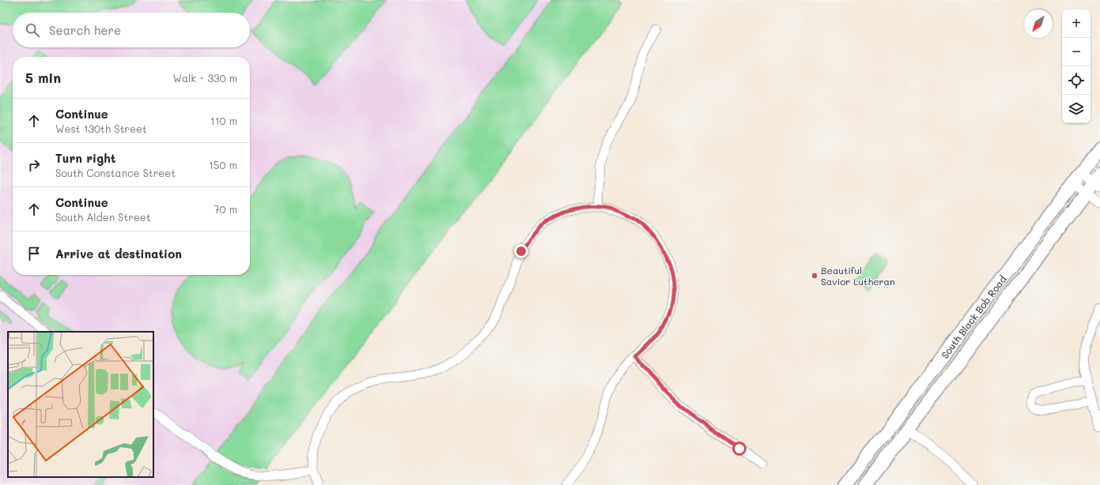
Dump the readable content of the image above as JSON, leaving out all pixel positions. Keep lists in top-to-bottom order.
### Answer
{
  "streets": {
    "main road": ["South Black Bob Road"]
  },
  "places": ["Beautiful Savior Lutheran"],
  "north": "bottom left",
  "page": {
    "map_buttons": ["+", "−"],
    "search": "Search here",
    "heading": ["5 min", "Walk · 330 m"],
    "list": [
      ["Continue", "West 130th Street", "110 m"],
      ["Turn right", "South Constance Street", "150 m"],
      ["Continue", "South Alden Street", "70 m"],
      "Arrive at destination"
    ]
  }
}
